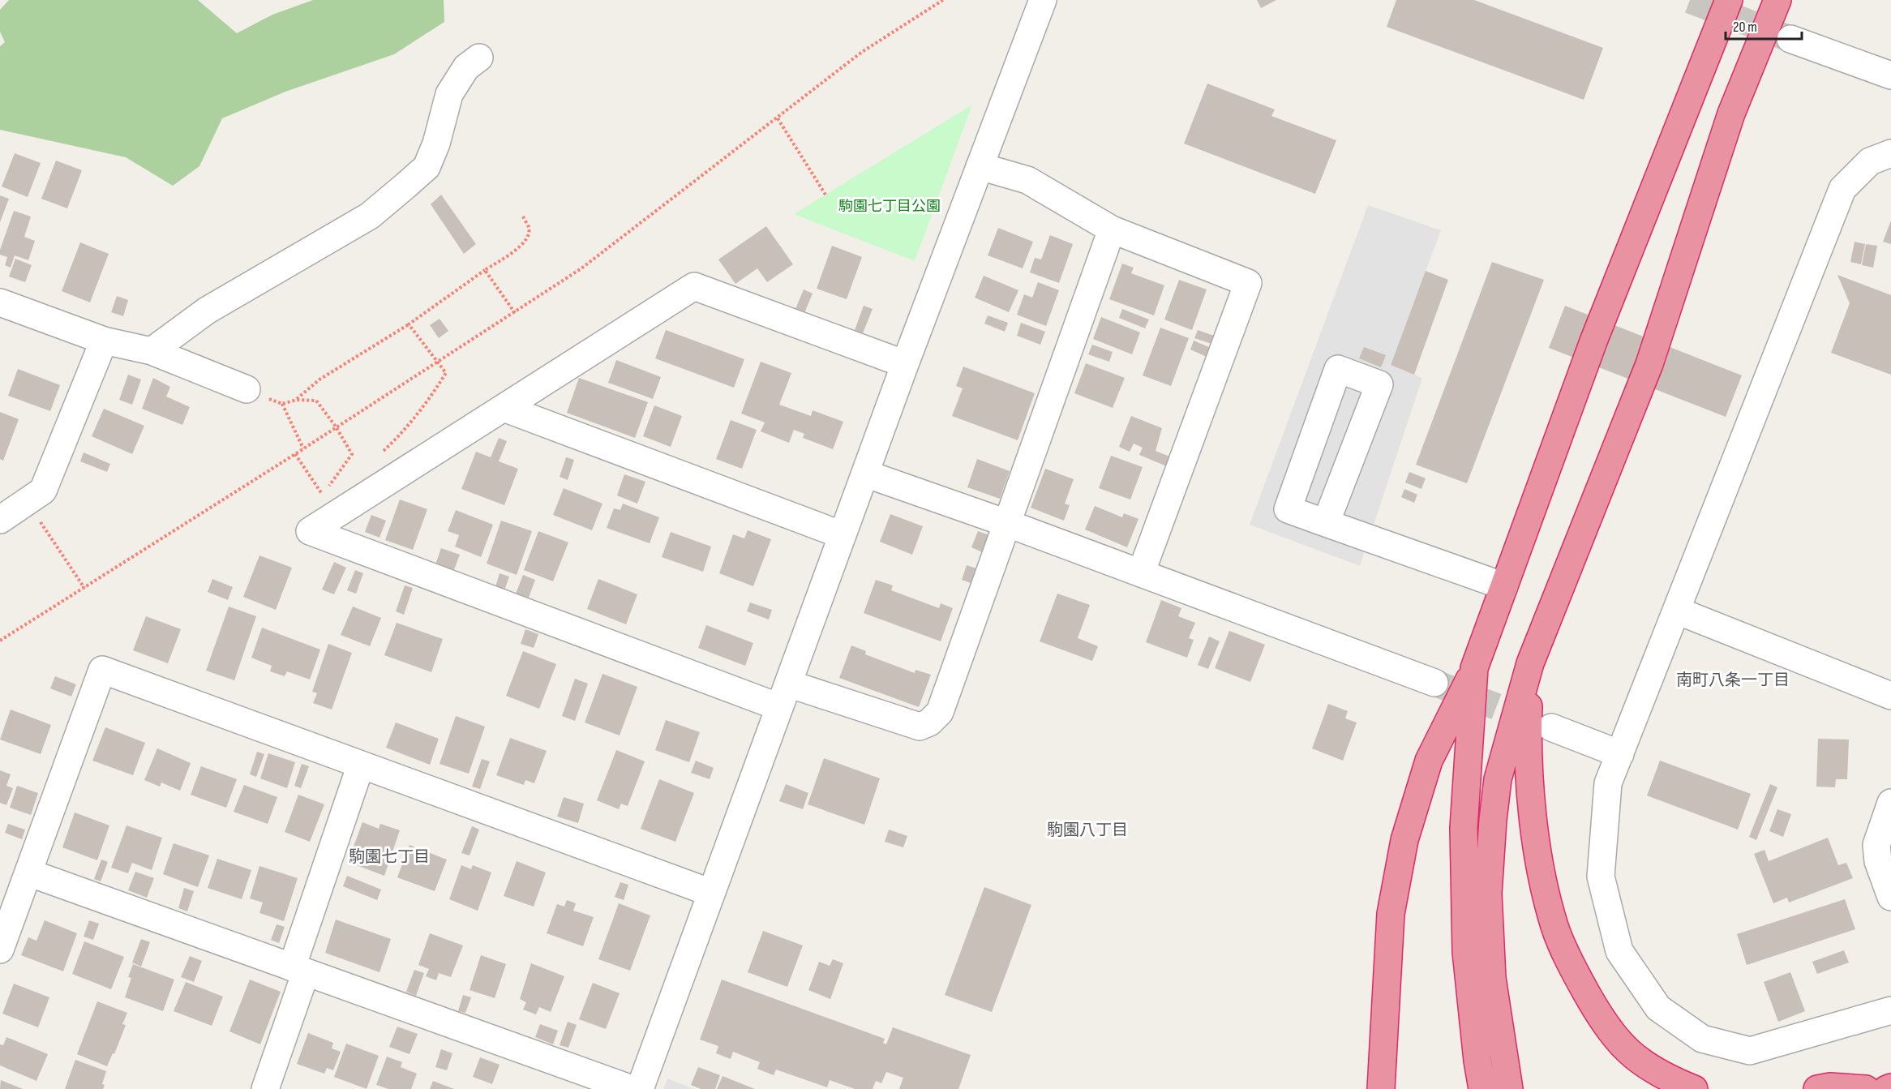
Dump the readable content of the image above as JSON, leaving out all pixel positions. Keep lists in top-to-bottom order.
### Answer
{
  "districts": ["南町八条一丁目", "駒園八丁目", "駒園七丁目"],
  "parks": ["駒園七丁目公園"],
  "scale_bar": "20 m"
}
